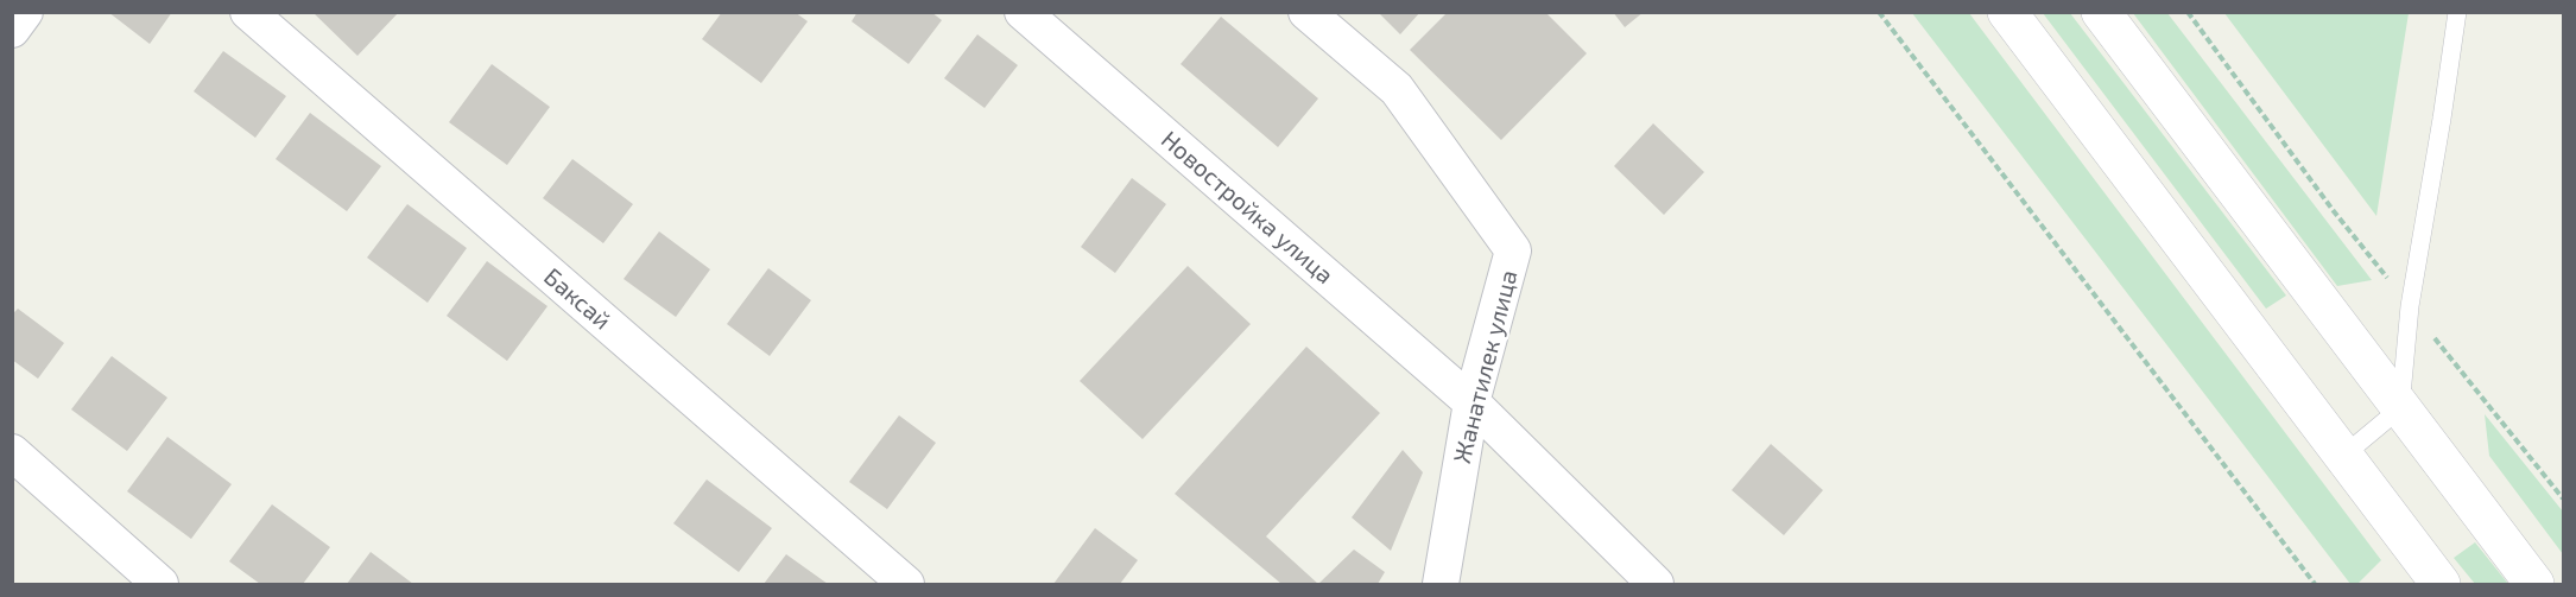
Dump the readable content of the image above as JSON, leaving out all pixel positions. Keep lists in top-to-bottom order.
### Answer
{
  "streets": {
    "street": ["Новостройка улица", "Баксай", "Жанатилек улица"]
  },
  "crossings": [
    ["Новостройка улица", "Жанатилек улица"]
  ]
}
